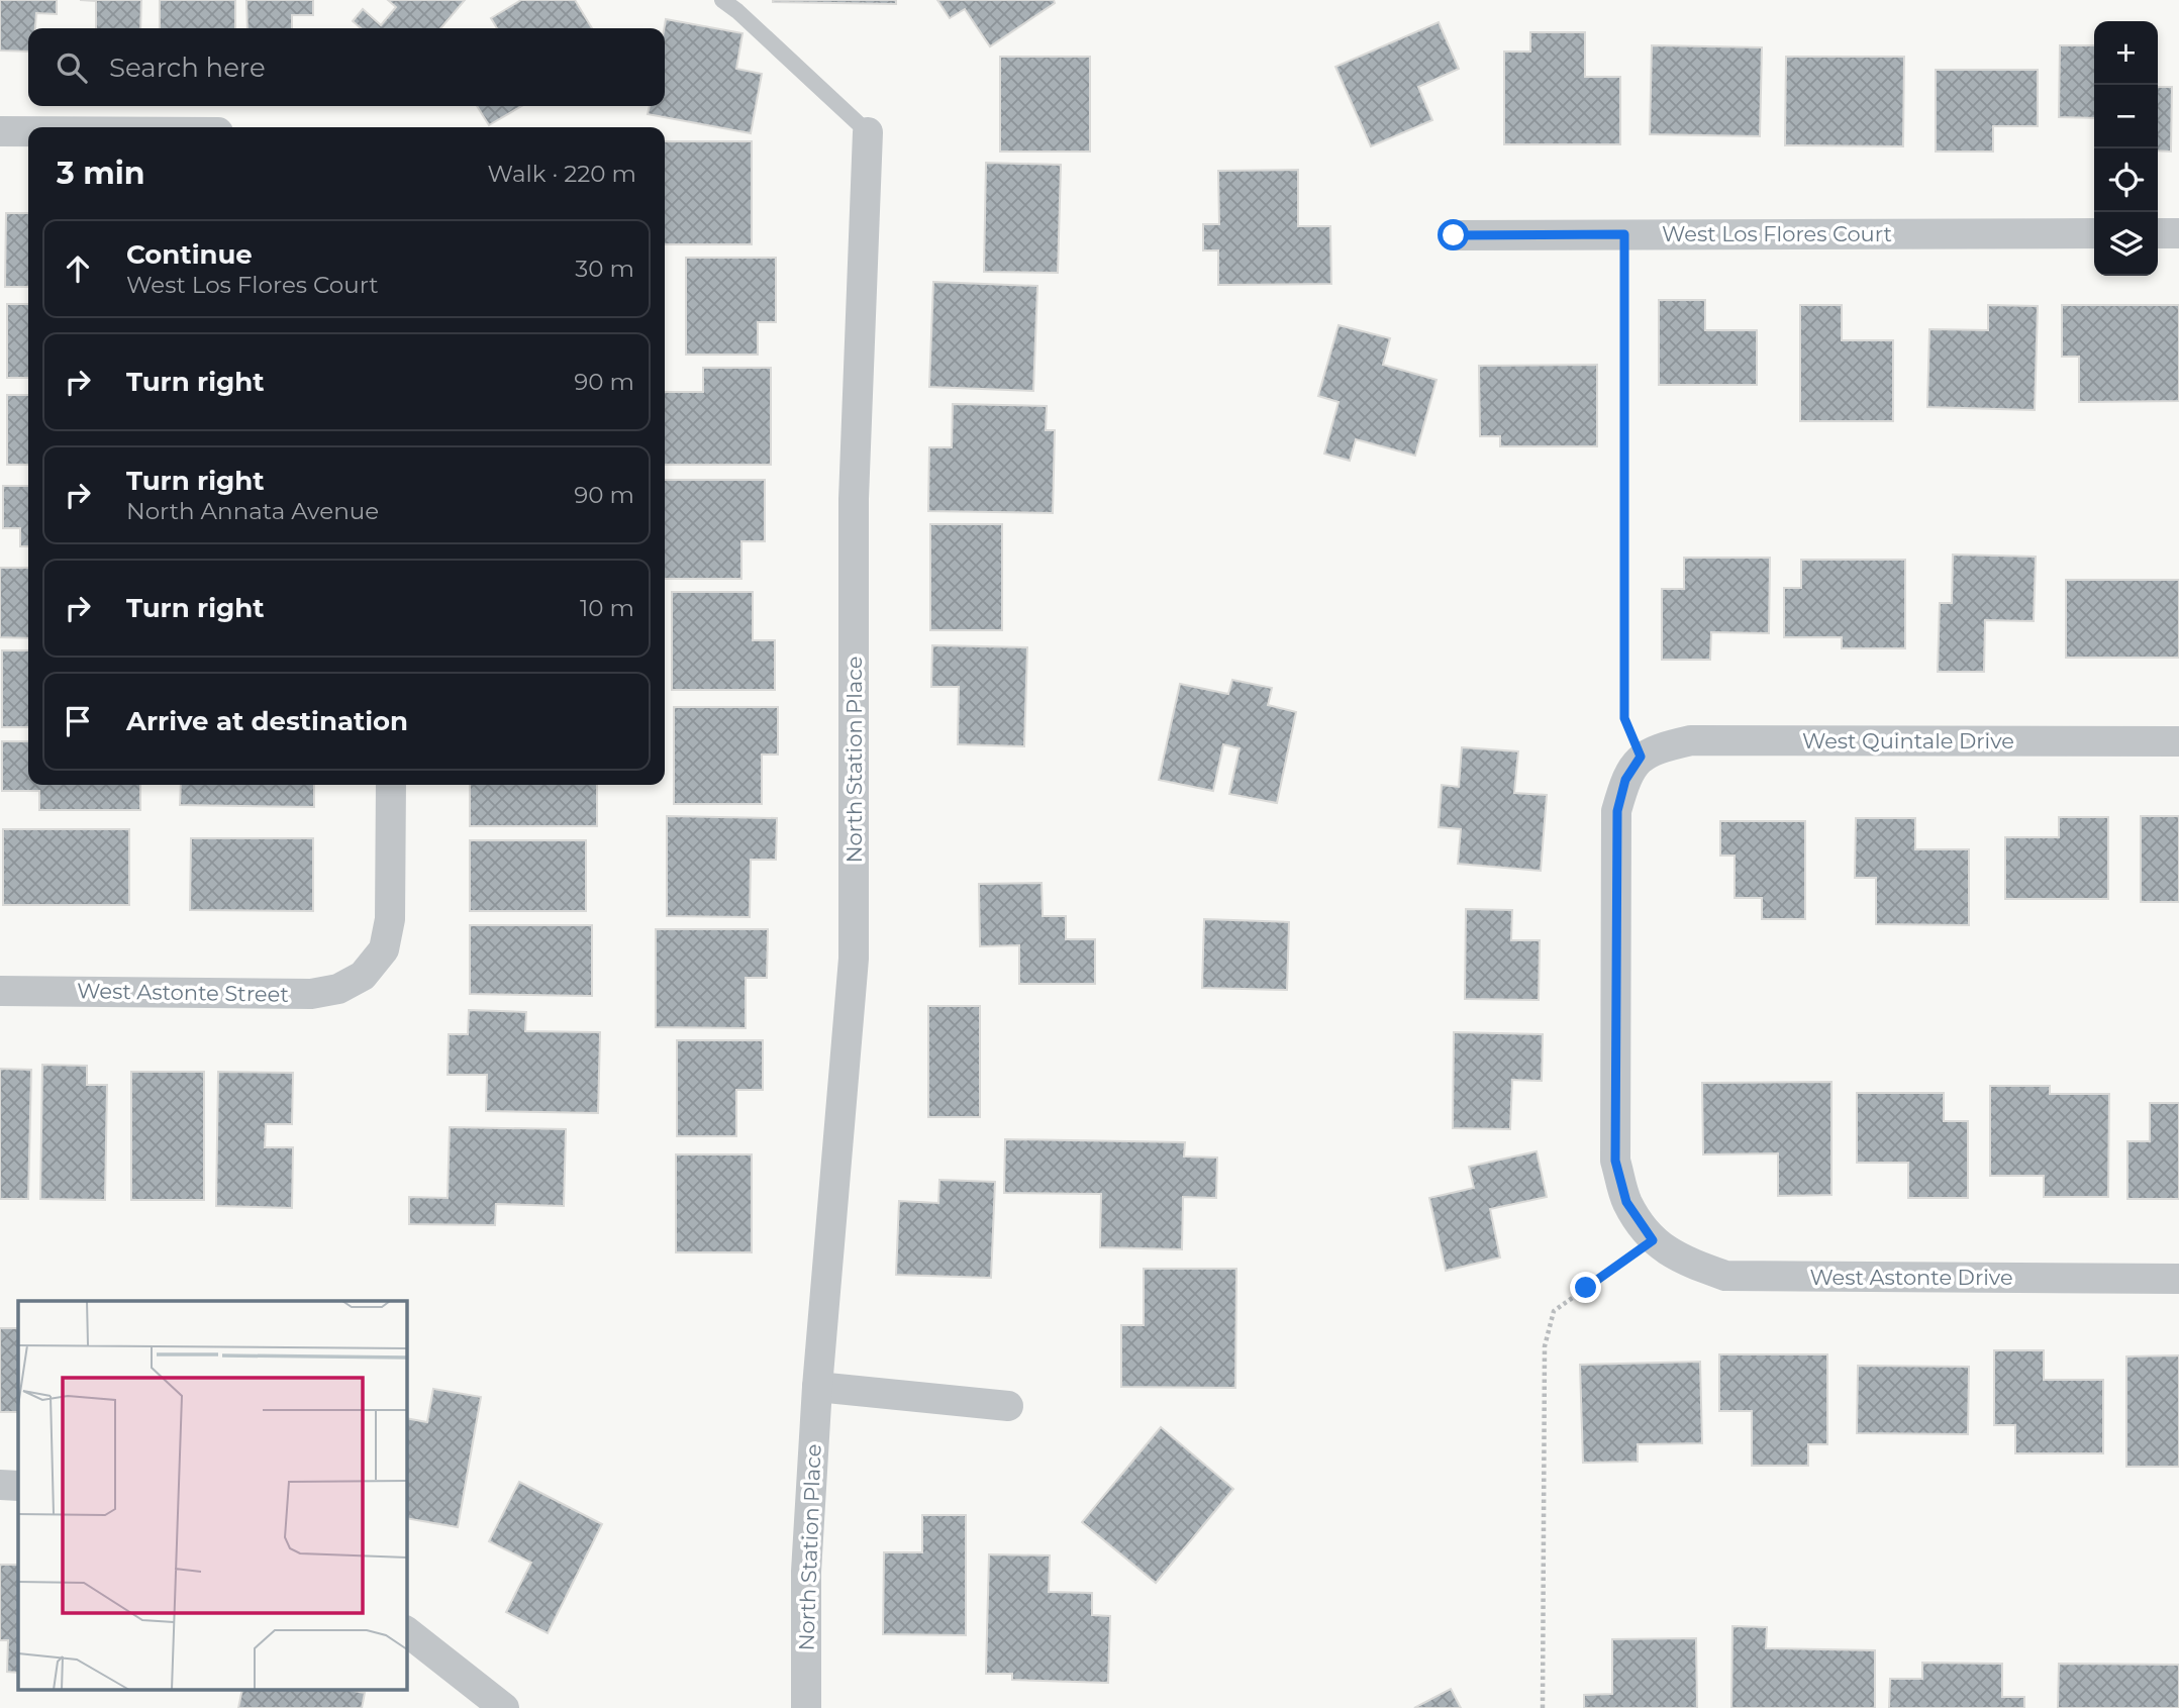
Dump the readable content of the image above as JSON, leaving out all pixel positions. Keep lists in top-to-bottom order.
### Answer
{
  "streets": {
    "street": [
      "West Los Flores Court",
      "West Quintale Drive",
      "North Station Place",
      "West Astonte Street",
      "West Astonte Drive"
    ]
  },
  "page": {
    "map_buttons": ["+", "−"],
    "search": "Search here",
    "heading": ["3 min", "Walk · 220 m"],
    "list": [
      ["Continue", "West Los Flores Court", "30 m"],
      ["Turn right", "90 m"],
      ["Turn right", "North Annata Avenue", "90 m"],
      ["Turn right", "10 m"],
      "Arrive at destination"
    ]
  }
}
